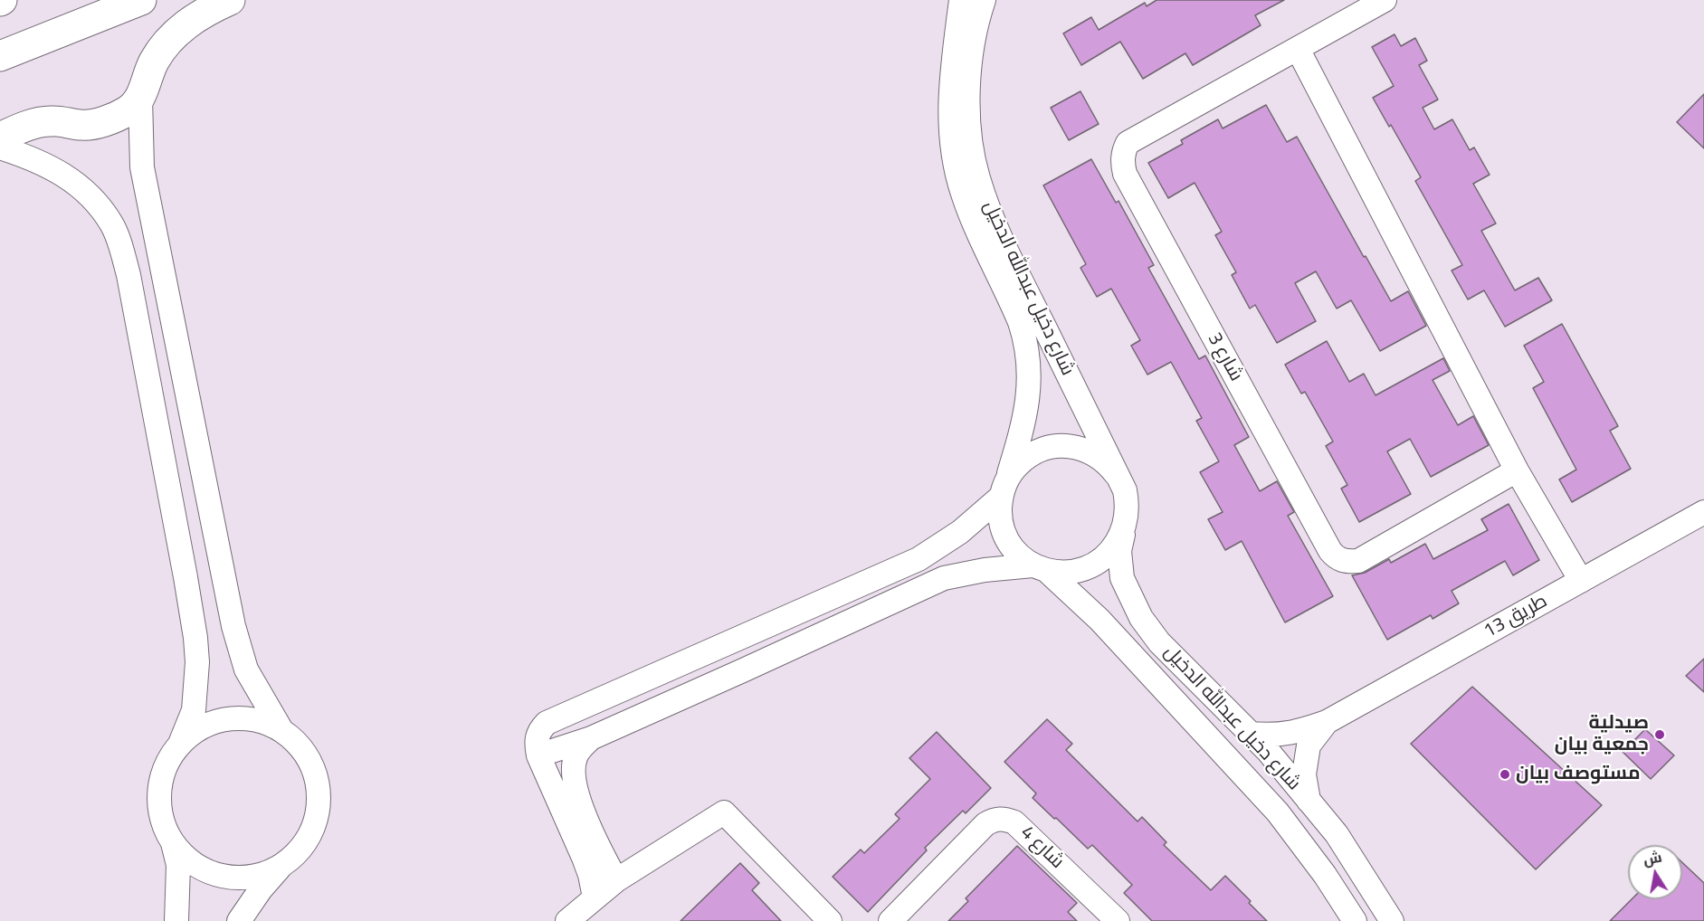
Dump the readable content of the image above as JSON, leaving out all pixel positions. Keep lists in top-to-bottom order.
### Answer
{
  "streets": {
    "street": [
      "شارع دخيل عبدالله الدخيل",
      "شارع 3",
      "طريق 13",
      "شارع 4"
    ]
  },
  "crossings": [
    ["شارع دخيل عبدالله الدخيل", "طريق 13"]
  ],
  "places": ["صيدلية جمعية بيان", "مستوصف بيان"],
  "north": "top"
}
